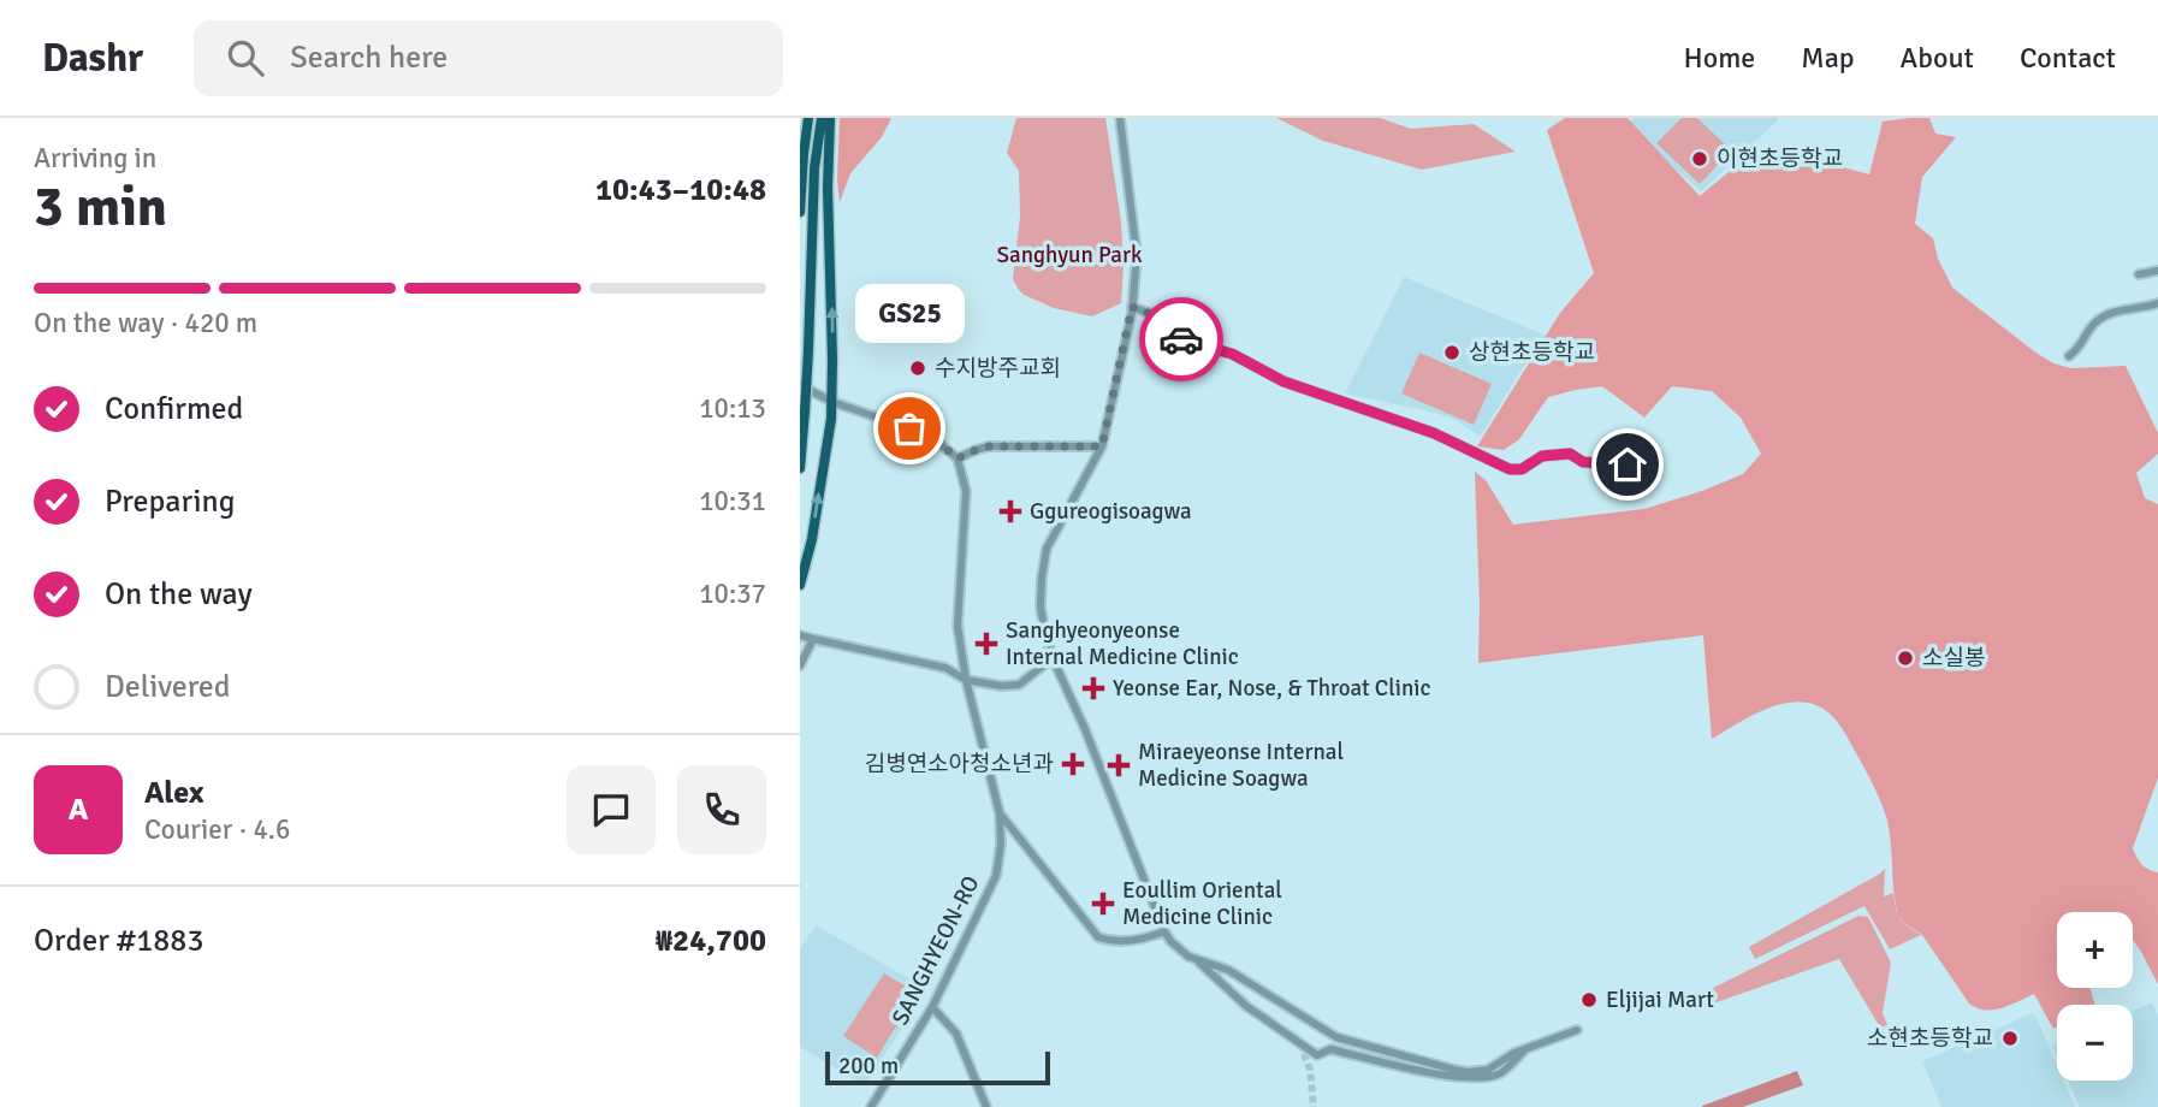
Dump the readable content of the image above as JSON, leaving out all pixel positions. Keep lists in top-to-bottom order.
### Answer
{
  "streets": {
    "street": ["SANGHYEON-RO"]
  },
  "parks": ["Sanghyun Park"],
  "places": {
    "other": [
      "이현초등학교",
      "상현초등학교",
      "수지방주교회",
      "GS25",
      "소실봉",
      "Eljijai Mart",
      "소현초등학교"
    ],
    "health": [
      "Ggureogisoagwa",
      "Sanghyeonyeonse Internal Medicine Clinic",
      "Yeonse Ear, Nose, & Throat Clinic",
      "김병연소아청소년과",
      "Miraeyeonse Internal Medicine Soagwa",
      "Eoullim Oriental Medicine Clinic"
    ]
  },
  "scale_bar": "200 m",
  "page": {
    "header": "Dashr",
    "search": "Search here",
    "nav": [
      "Home",
      "Map",
      "About",
      "Contact"
    ],
    "heading": ["3 min", "Arriving in", "10:43–10:48"],
    "panel": [
      "Alex",
      "Courier · 4.6",
      "Order #1883",
      "₩24,700"
    ],
    "bar": "On the way · 420 m",
    "bubble": "GS25",
    "list": [
      ["Confirmed", "10:13"],
      ["Preparing", "10:31"],
      ["On the way", "10:37"],
      "Delivered"
    ],
    "round": "A",
    "map_buttons": ["+", "−"],
    "scale": "200 m"
  }
}
